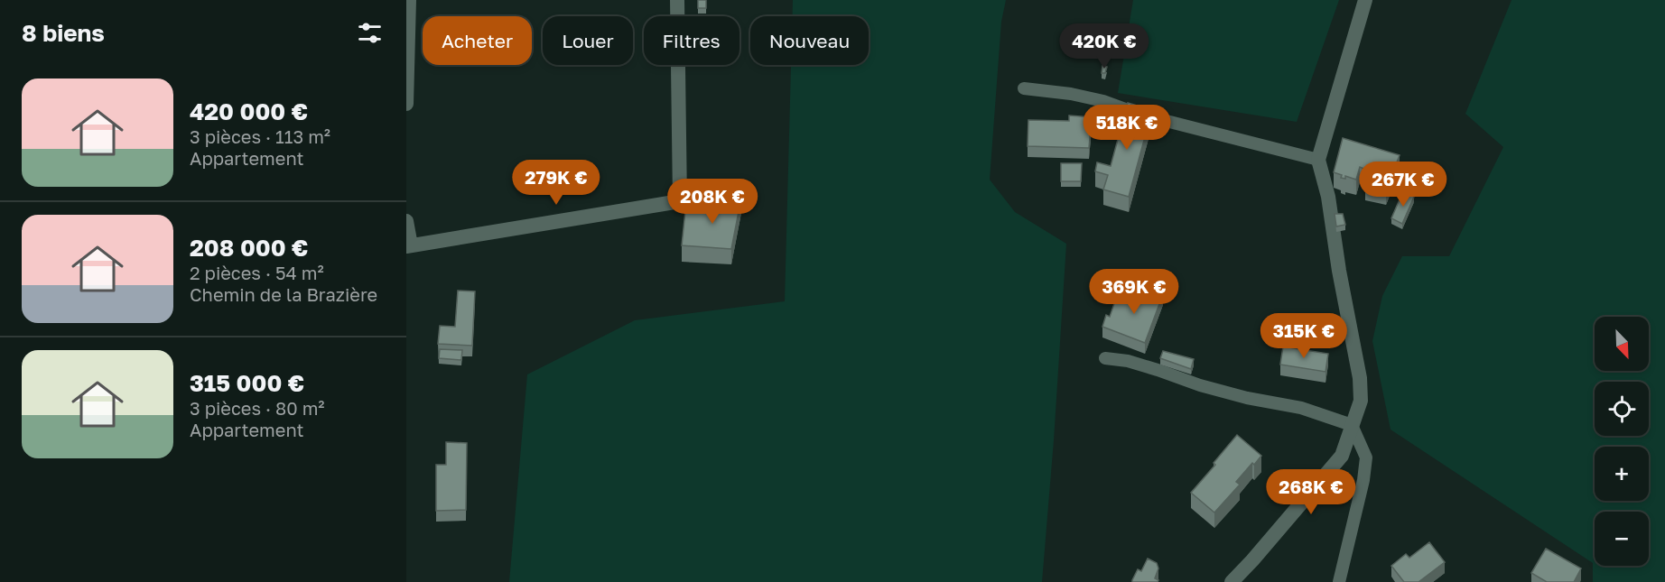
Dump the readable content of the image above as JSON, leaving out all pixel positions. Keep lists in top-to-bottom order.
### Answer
{
  "north": "bottom right",
  "page": {
    "heading": "8 biens",
    "chip": [
      "Acheter",
      "Louer",
      "Filtres",
      "Nouveau"
    ],
    "price": [
      "420K €",
      "518K €",
      "279K €",
      "267K €",
      "208K €",
      "369K €",
      "315K €",
      "268K €"
    ],
    "list": [
      {
        "name": "420 000 €",
        "note": "3 pièces · 113 m² · Appartement"
      },
      {
        "name": "208 000 €",
        "note": "2 pièces · 54 m² · Chemin de la Brazière"
      },
      {
        "name": "315 000 €",
        "note": "3 pièces · 80 m² · Appartement"
      }
    ],
    "map_buttons": ["+", "−"]
  }
}
